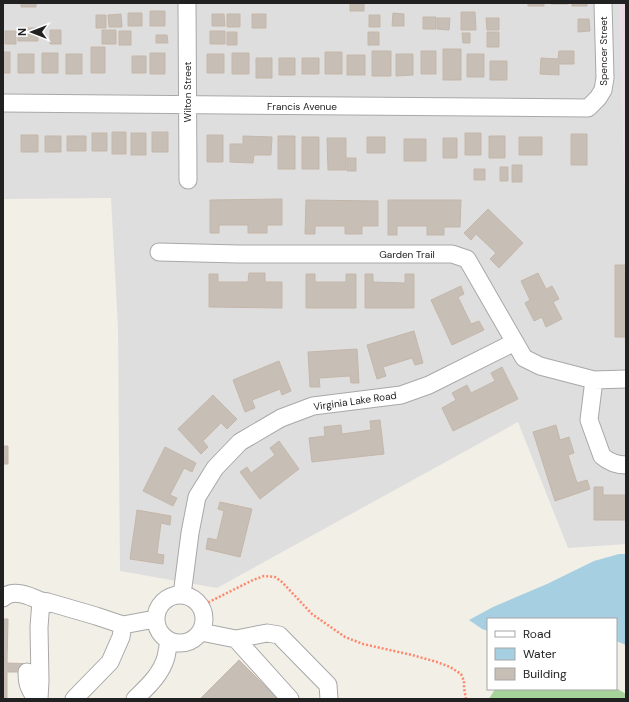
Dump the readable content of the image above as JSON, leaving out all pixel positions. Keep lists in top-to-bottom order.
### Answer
{
  "streets": {
    "street": [
      "Spencer Street",
      "Wilton Street",
      "Francis Avenue",
      "Garden Trail",
      "Virginia Lake Road"
    ]
  },
  "crossings": [
    ["Spencer Street", "Francis Avenue"],
    ["Wilton Street", "Francis Avenue"],
    ["Garden Trail", "Virginia Lake Road"]
  ],
  "legend": ["Road", "Water", "Building"],
  "north": "left"
}
